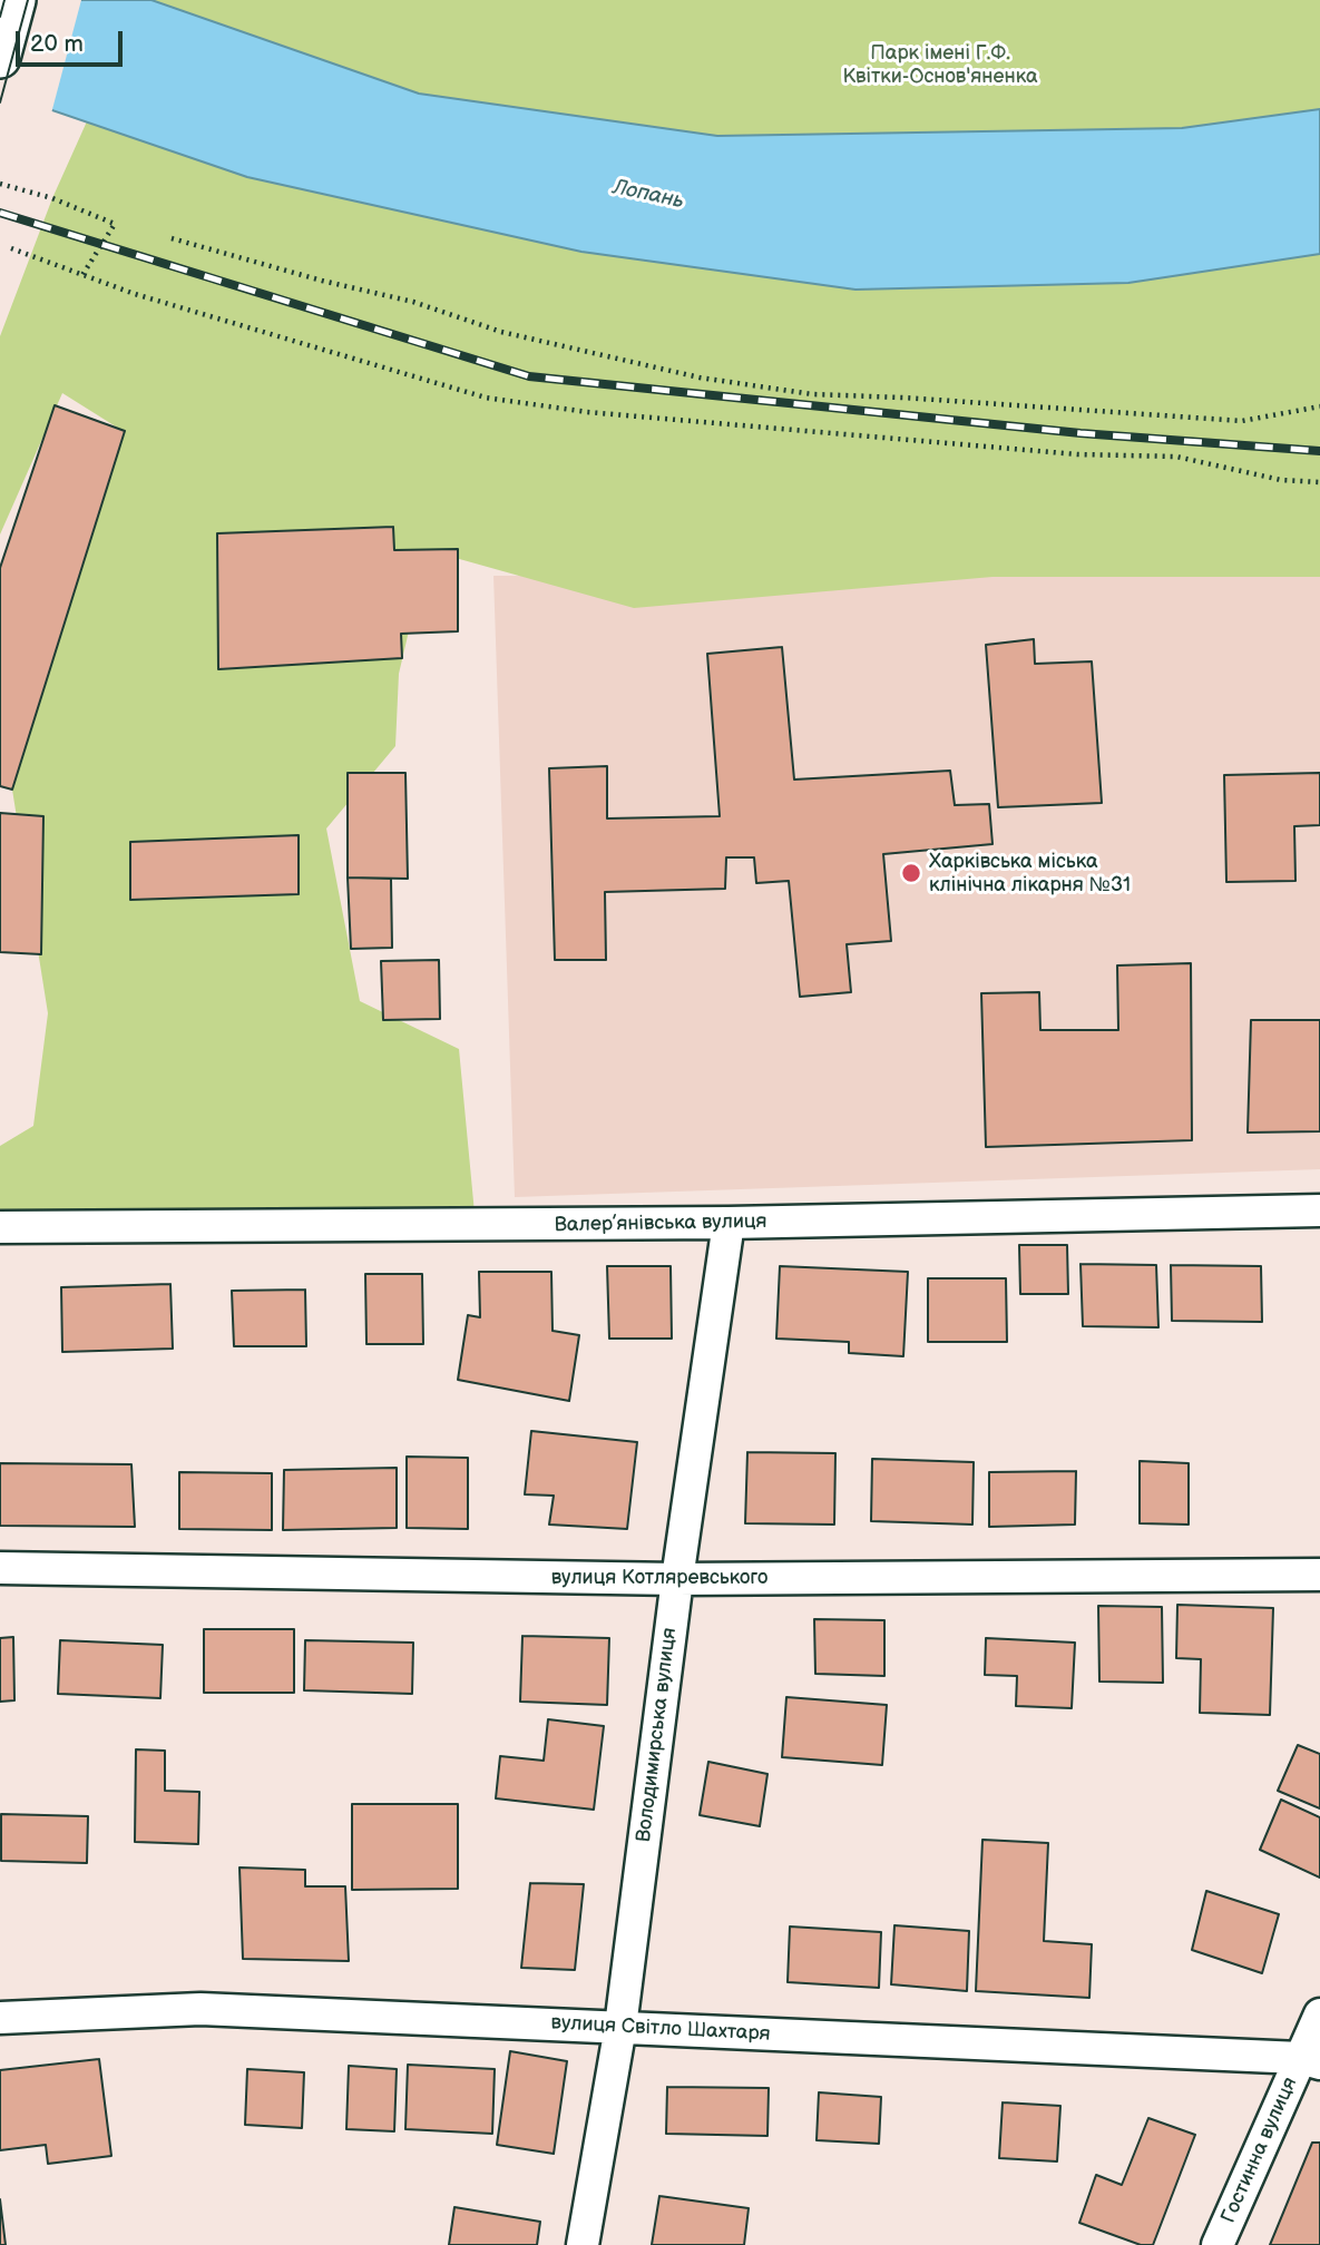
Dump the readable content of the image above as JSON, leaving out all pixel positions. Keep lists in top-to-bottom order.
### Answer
{
  "streets": {
    "street": [
      "Валер’янівська вулиця",
      "вулиця Котляревського",
      "Володимирська вулиця",
      "вулиця Світло Шахтаря",
      "Гостинна вулиця"
    ]
  },
  "crossings": [
    ["Валер’янівська вулиця", "Володимирська вулиця"],
    ["вулиця Котляревського", "Володимирська вулиця"],
    ["Володимирська вулиця", "вулиця Світло Шахтаря"],
    ["вулиця Світло Шахтаря", "Гостинна вулиця"]
  ],
  "water": ["Лопань"],
  "parks": ["Парк імені Г.Ф. Квітки-Основ'яненка"],
  "places": ["Харківська міська клінічна лікарня №31"],
  "scale_bar": "20 m"
}
